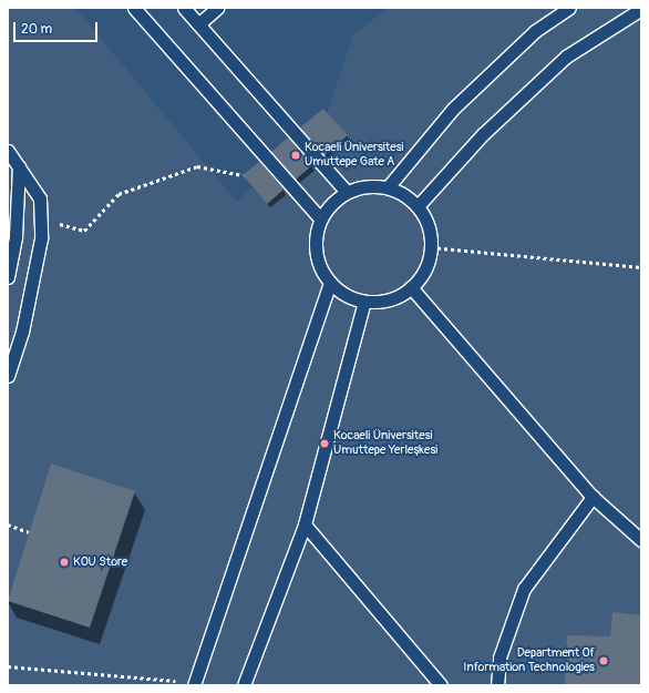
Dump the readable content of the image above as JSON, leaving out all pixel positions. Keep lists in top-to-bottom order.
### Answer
{
  "places": [
    "Kocaeli Üniversitesi Umuttepe Gate A",
    "Kocaeli Üniversitesi Umuttepe Yerleşkesi",
    "KOU Store",
    "Department Of Information Technologies"
  ],
  "scale_bar": "20 m"
}
